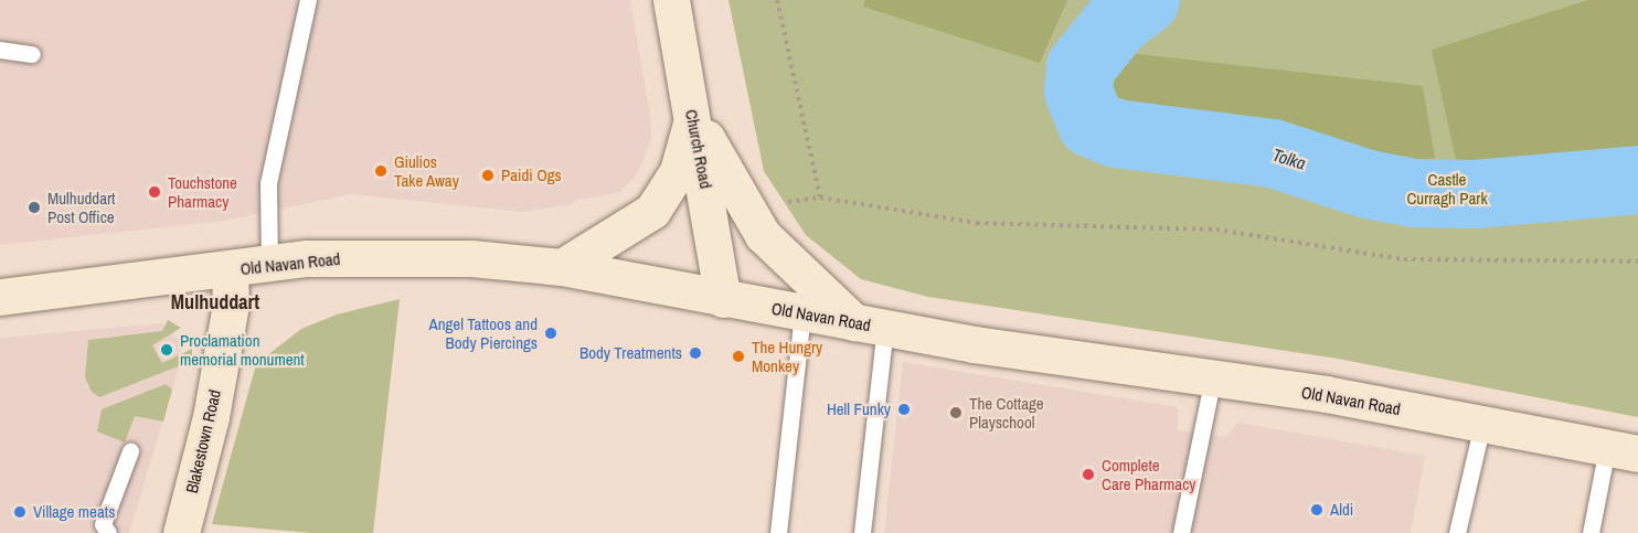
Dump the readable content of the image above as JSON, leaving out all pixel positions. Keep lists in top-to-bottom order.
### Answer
{
  "streets": {
    "street": ["Church Road", "Old Navan Road", "Blakestown Road"]
  },
  "crossings": [
    ["Church Road", "Old Navan Road"],
    ["Old Navan Road", "Blakestown Road"]
  ],
  "districts": ["Mulhuddart"],
  "water": ["Tolka"],
  "parks": ["Castle Curragh Park"],
  "places": [
    "Giulios Take Away",
    "Paidi Ogs",
    "Touchstone Pharmacy",
    "Mulhuddart Post Office",
    "Angel Tattoos and Body Piercings",
    "Proclamation memorial monument",
    "Body Treatments",
    "The Hungry Monkey",
    "Hell Funky",
    "The Cottage Playschool",
    "Complete Care Pharmacy",
    "Aldi",
    "Village meats"
  ]
}
